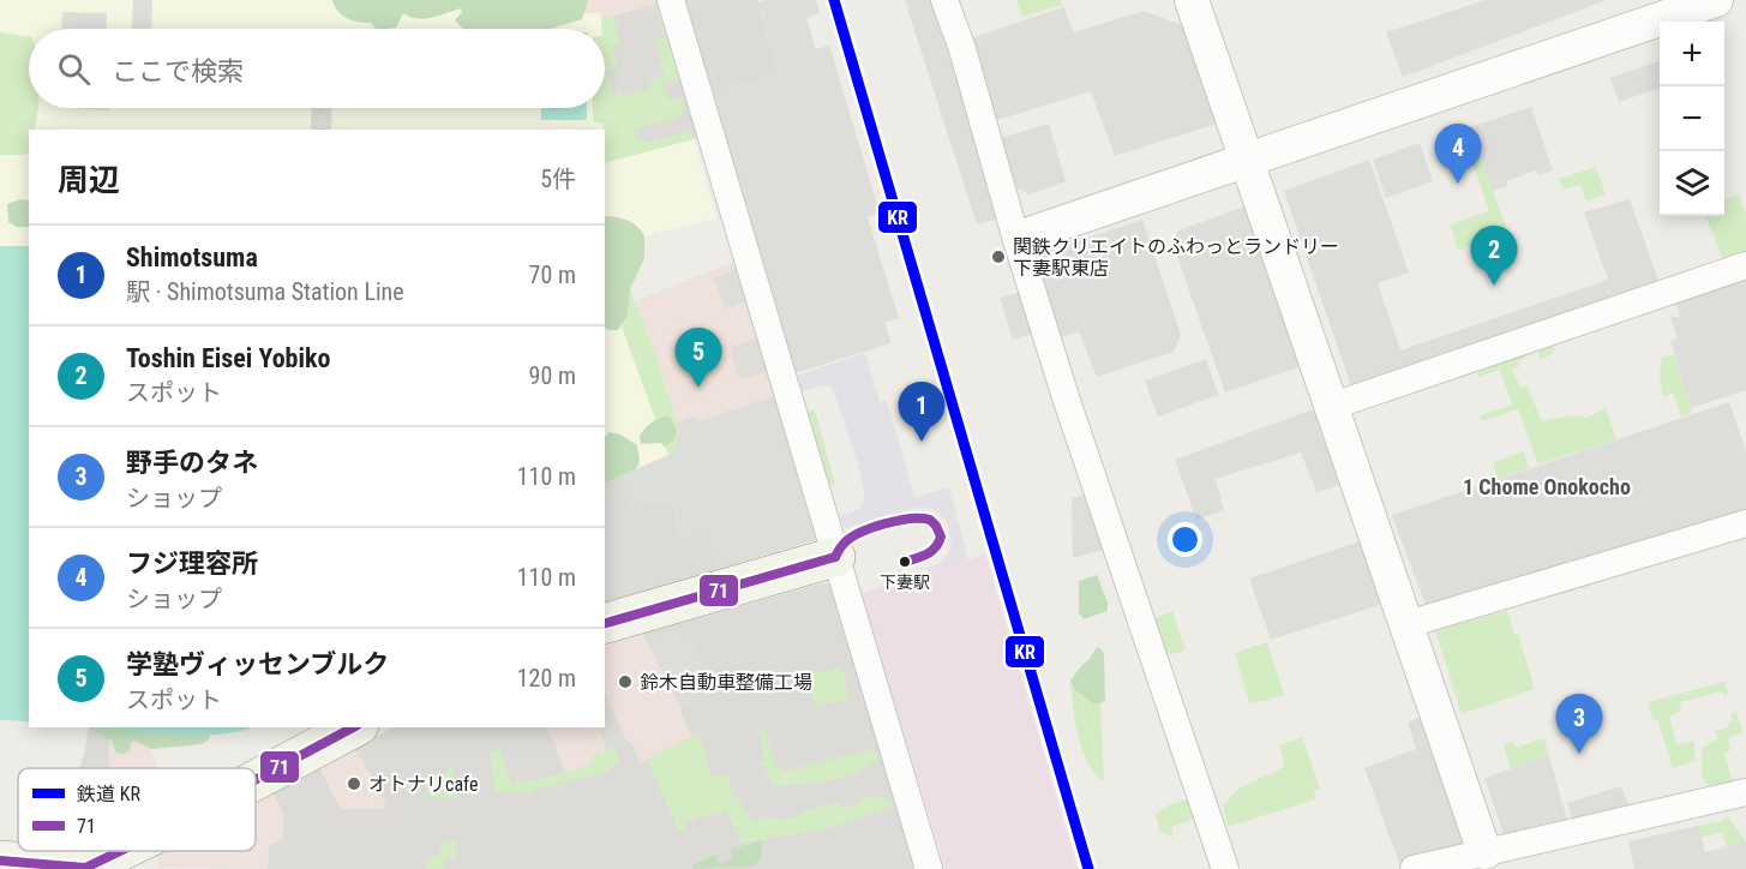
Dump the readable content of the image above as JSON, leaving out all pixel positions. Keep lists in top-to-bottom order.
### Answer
{
  "districts": ["1 Chome Onokocho"],
  "places": [
    "関鉄クリエイトのふわっとランドリー 下妻駅東店",
    "下妻駅",
    "鈴木自動車整備工場",
    "オトナリcafe"
  ],
  "lines": ["rail line KR", "transit line 71"],
  "legend": ["鉄道 KR", "71"],
  "page": {
    "map_buttons": ["+", "−"],
    "search": "ここで検索",
    "pins": [
      "4",
      "2",
      "5",
      "1",
      "3"
    ],
    "heading": ["周辺", "5件"],
    "list": [
      {
        "mark": "1",
        "name": "Shimotsuma",
        "note": "駅 · Shimotsuma Station Line",
        "value": "70 m"
      },
      {
        "mark": "2",
        "name": "Toshin Eisei Yobiko",
        "note": "スポット",
        "value": "90 m"
      },
      {
        "mark": "3",
        "name": "野手のタネ",
        "note": "ショップ",
        "value": "110 m"
      },
      {
        "mark": "4",
        "name": "フジ理容所",
        "note": "ショップ",
        "value": "110 m"
      },
      {
        "mark": "5",
        "name": "学塾ヴィッセンブルク",
        "note": "スポット",
        "value": "120 m"
      }
    ]
  }
}
